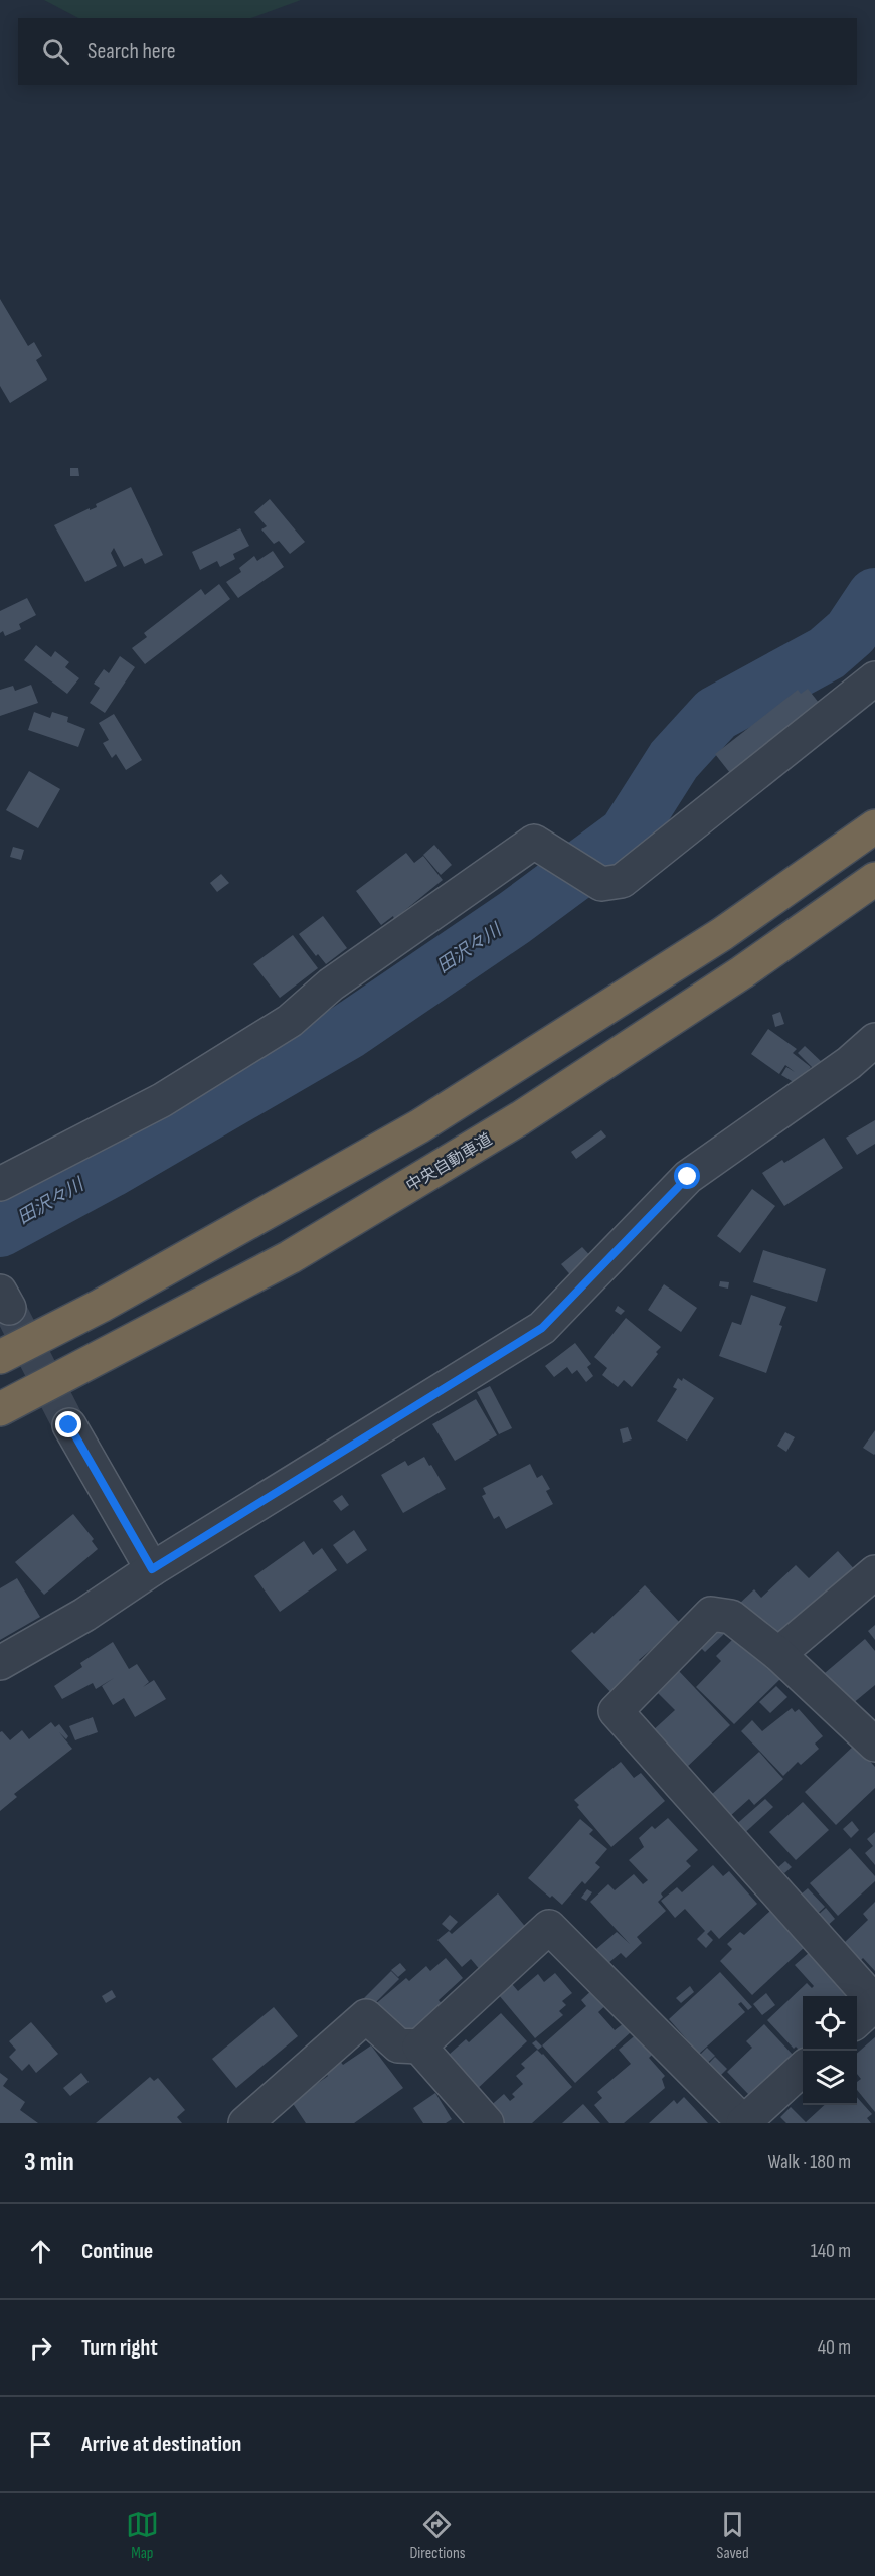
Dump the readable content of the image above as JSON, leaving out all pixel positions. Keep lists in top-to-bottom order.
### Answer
{
  "streets": {
    "highway": ["中央自動車道"]
  },
  "water": ["田沢々川"],
  "page": {
    "search": "Search here",
    "heading": ["3 min", "Walk · 180 m"],
    "list": [
      ["Continue", "140 m"],
      ["Turn right", "40 m"],
      "Arrive at destination"
    ],
    "nav": ["Map", "Directions", "Saved"]
  }
}
